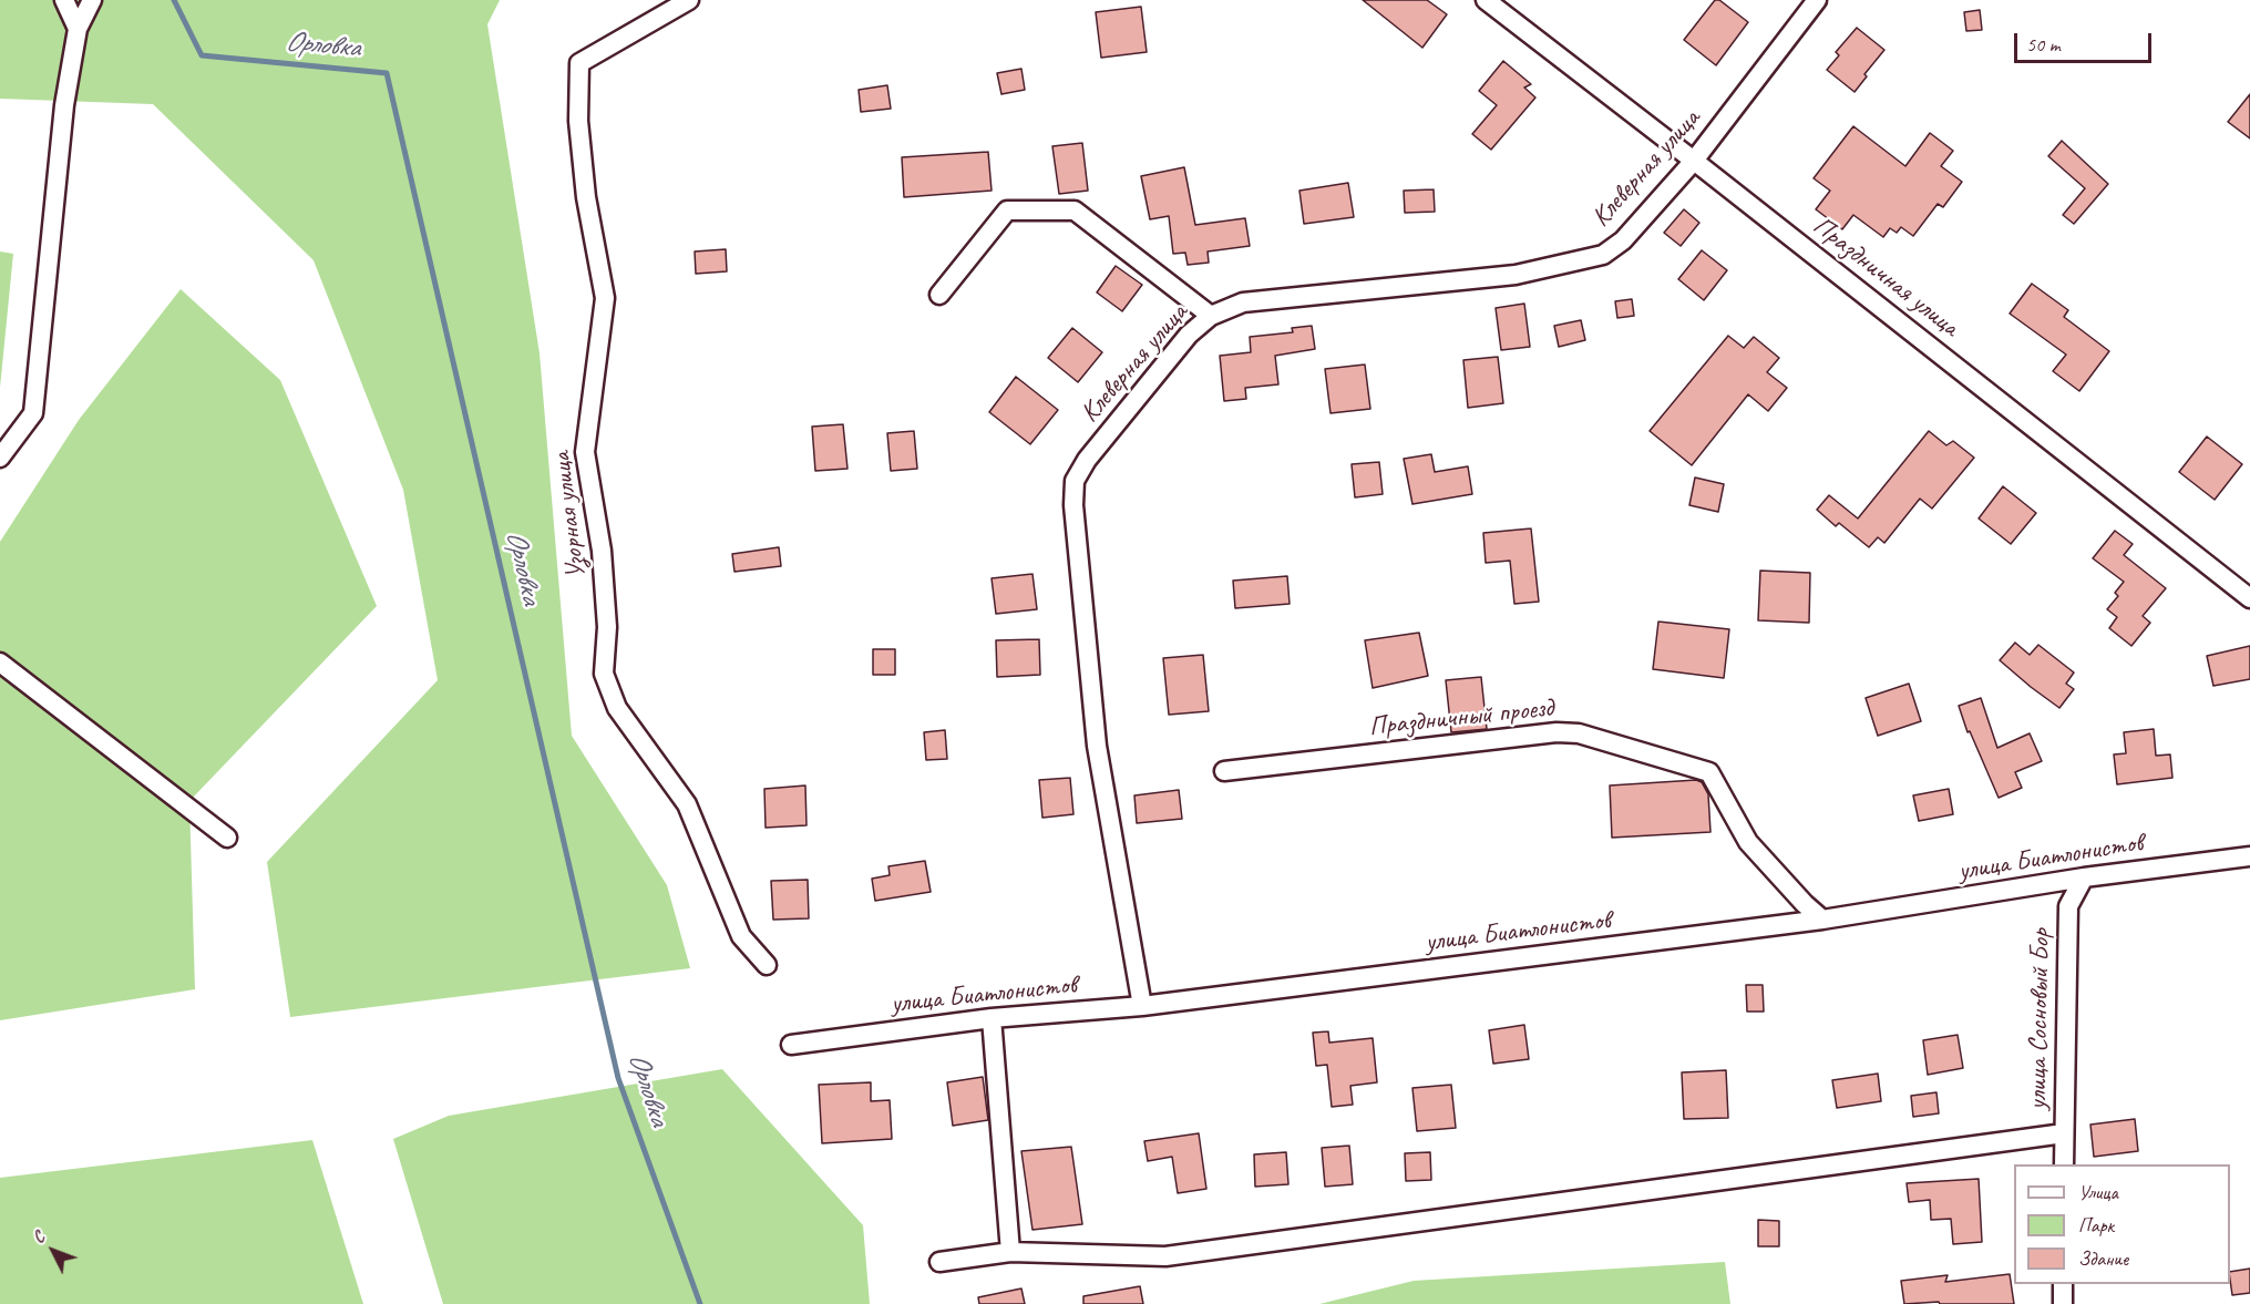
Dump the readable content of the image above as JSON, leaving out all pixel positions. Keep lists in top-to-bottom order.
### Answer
{
  "streets": {
    "street": [
      "Клеверная улица",
      "Праздничная улица",
      "Узорная улица",
      "Праздничный проезд",
      "улица Биатлонистов",
      "улица Сосновый Бор"
    ]
  },
  "crossings": [
    ["Клеверная улица", "Праздничная улица"],
    ["Клеверная улица", "улица Биатлонистов"],
    ["Праздничный проезд", "улица Биатлонистов"],
    ["улица Биатлонистов", "улица Сосновый Бор"]
  ],
  "water": ["Орловка"],
  "legend": ["Улица", "Парк", "Здание"],
  "scale_bar": "50 m",
  "north": "top left"
}
